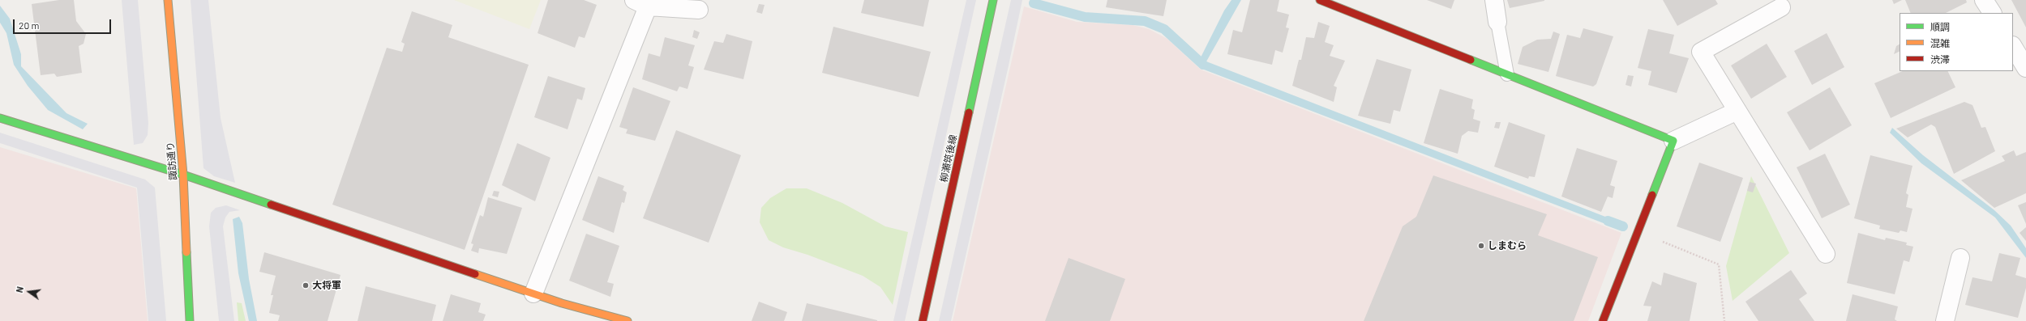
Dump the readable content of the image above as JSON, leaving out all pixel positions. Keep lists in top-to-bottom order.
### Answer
{
  "streets": {
    "street": ["柳瀬筑後線", "諏訪通り"]
  },
  "places": ["しまむら", "大将軍"],
  "legend": ["順調", "混雑", "渋滞"],
  "scale_bar": "20 m",
  "north": "left"
}
